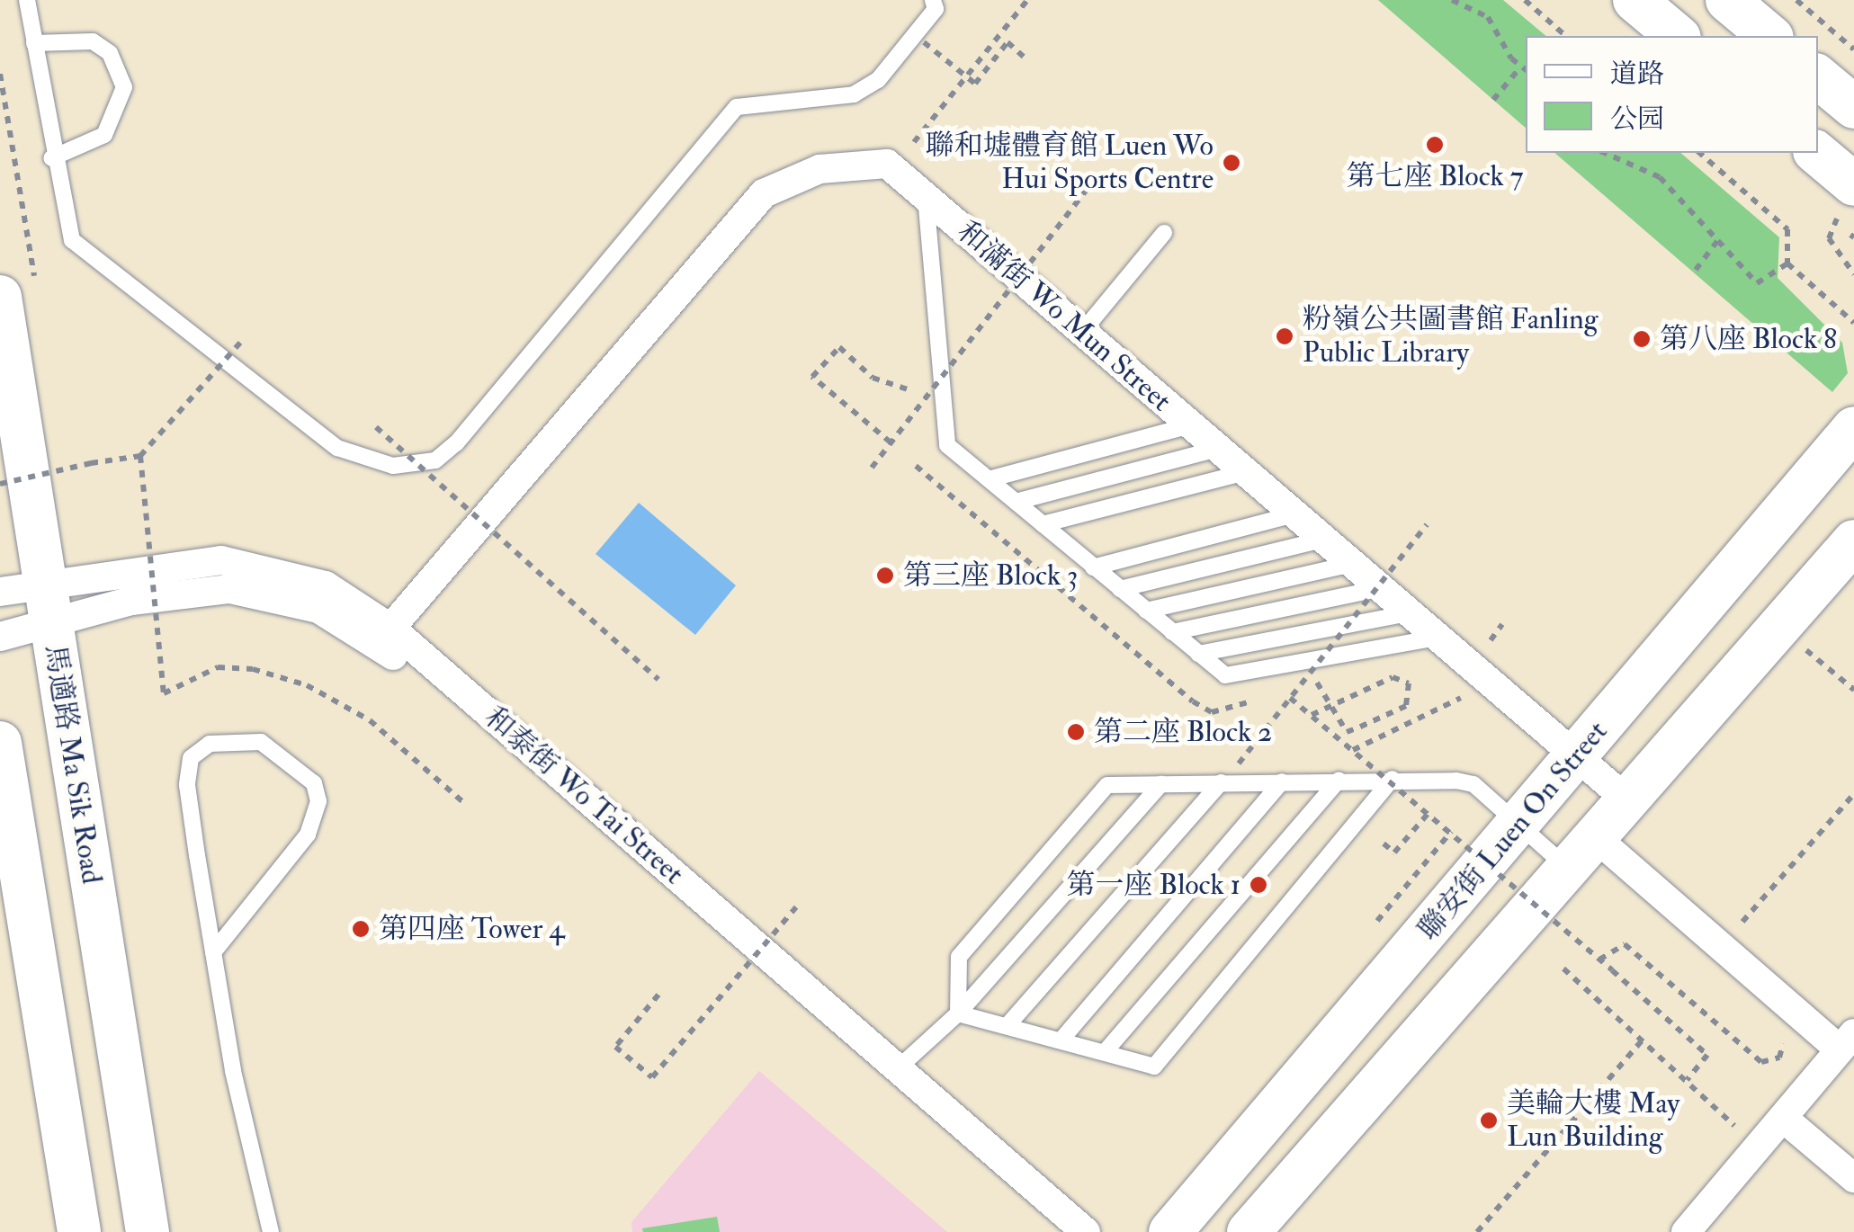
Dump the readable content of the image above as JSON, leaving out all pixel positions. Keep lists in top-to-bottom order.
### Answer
{
  "streets": {
    "street": [
      "和滿街 Wo Mun Street",
      "馬適路 Ma Sik Road",
      "和泰街 Wo Tai Street",
      "聯安街 Luen On Street"
    ]
  },
  "crossings": [
    ["和滿街 Wo Mun Street", "和泰街 Wo Tai Street"],
    ["和滿街 Wo Mun Street", "聯安街 Luen On Street"],
    ["馬適路 Ma Sik Road", "和泰街 Wo Tai Street"]
  ],
  "places": [
    "第七座 Block 7",
    "聯和墟體育館 Luen Wo Hui Sports Centre",
    "粉嶺公共圖書館 Fanling Public Library",
    "第八座 Block 8",
    "第三座 Block 3",
    "第二座 Block 2",
    "第一座 Block 1",
    "第四座 Tower 4",
    "美輪大樓 May Lun Building"
  ],
  "legend": ["道路", "公园"]
}
